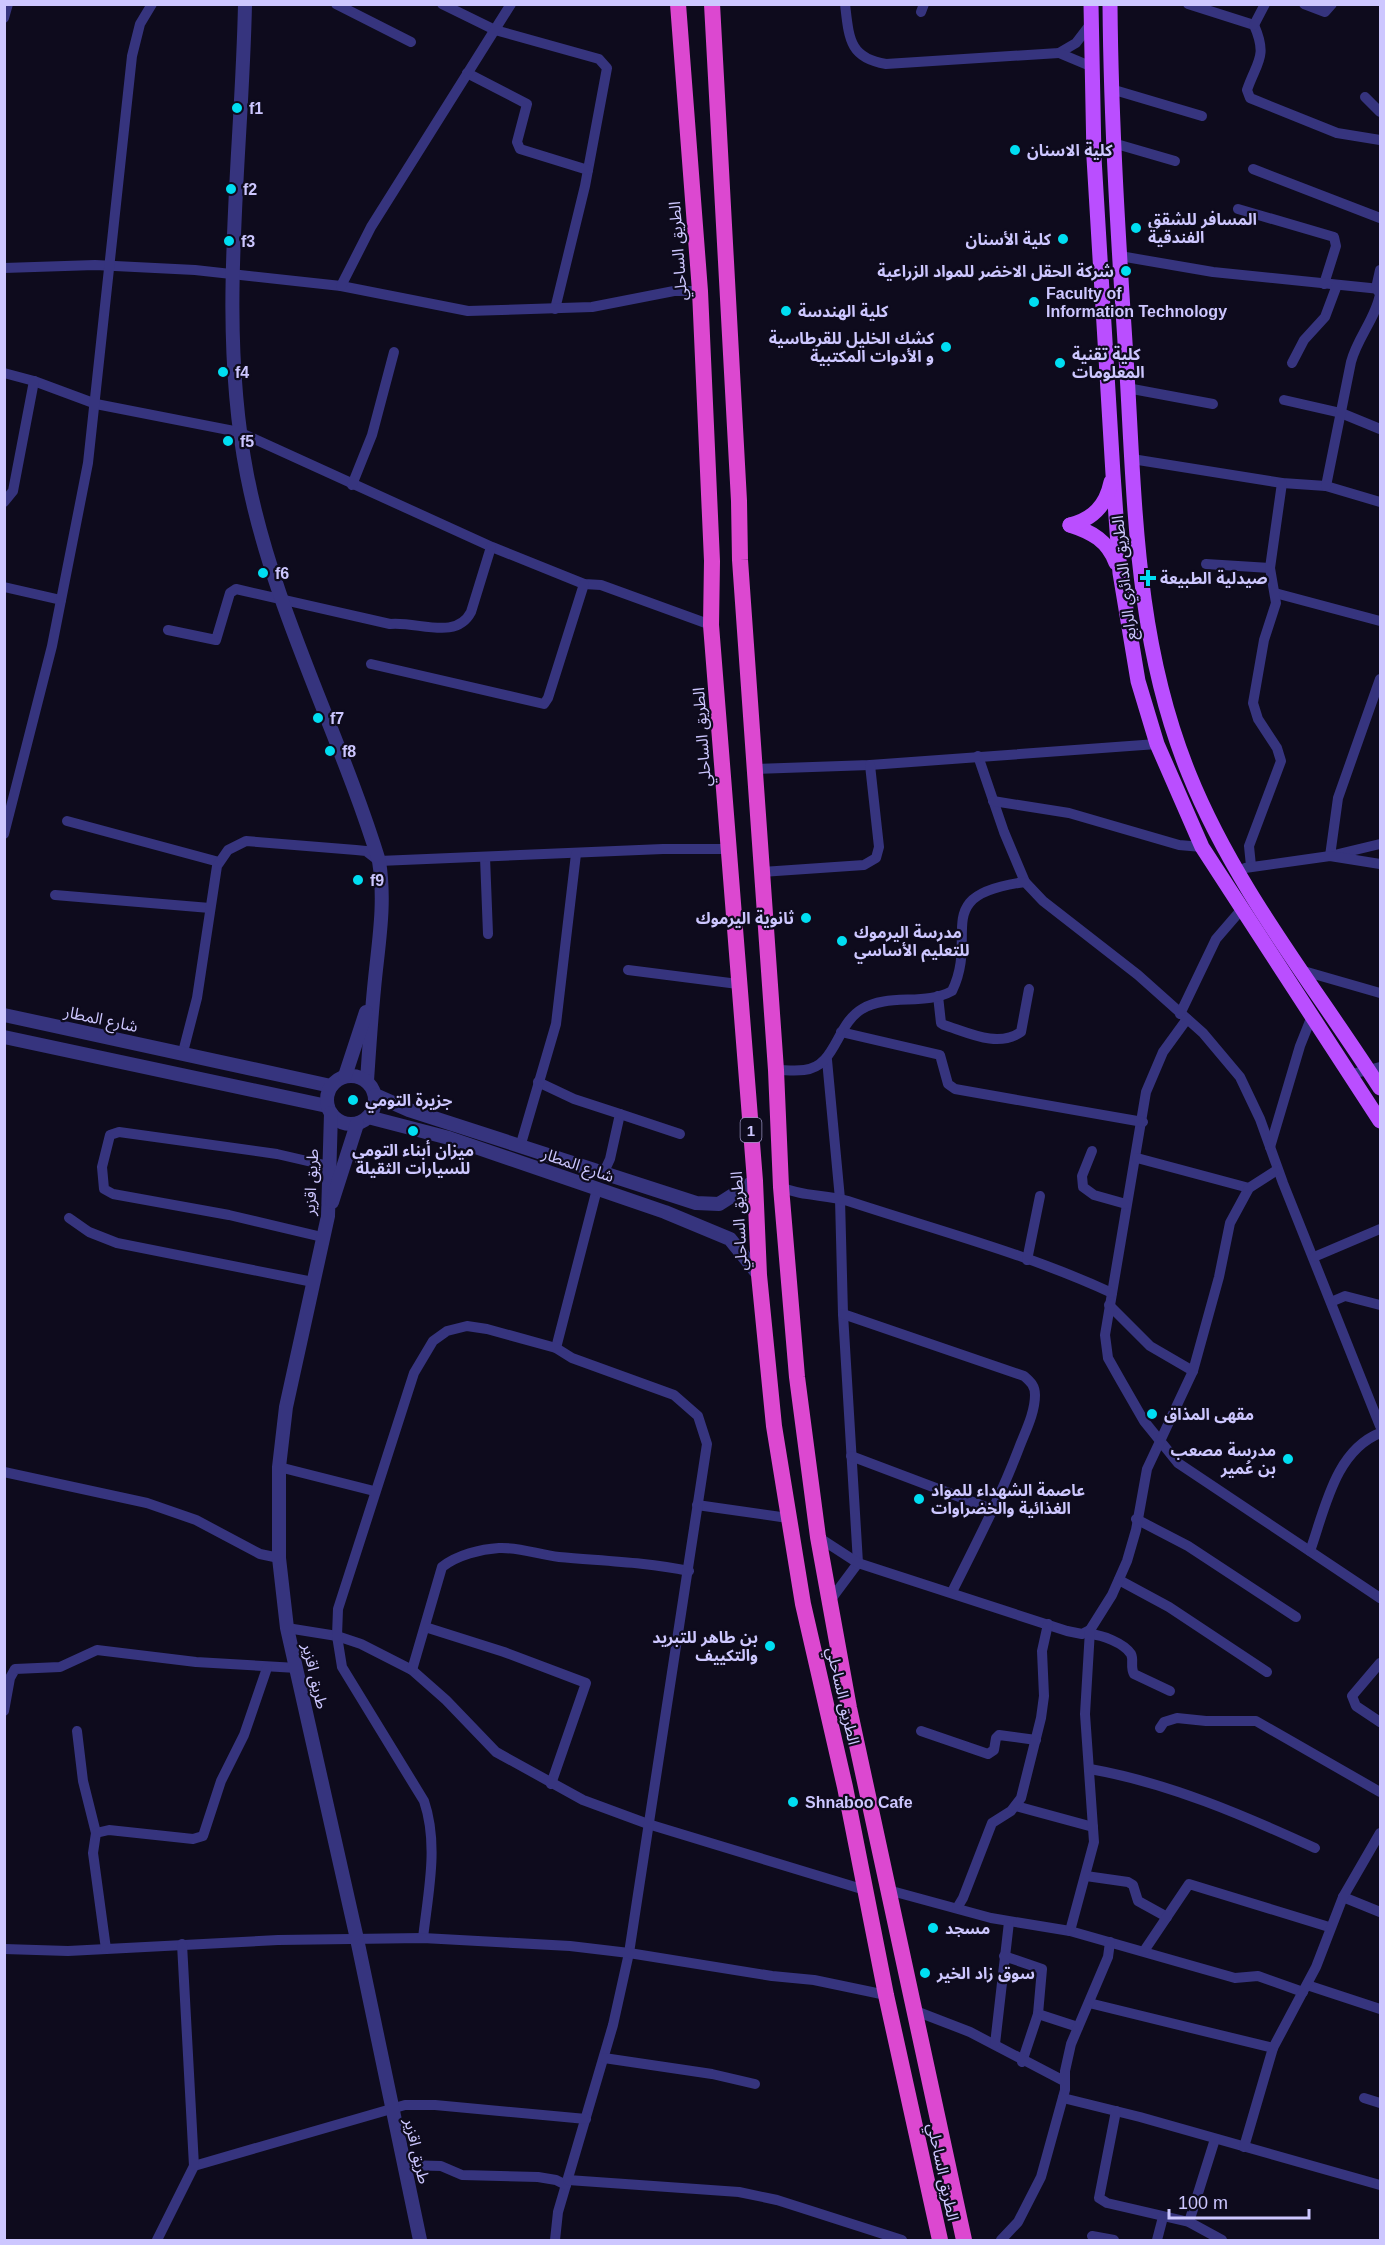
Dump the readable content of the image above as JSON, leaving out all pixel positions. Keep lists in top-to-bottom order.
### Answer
{
  "streets": {
    "highway": ["الطريق الساحلي", "1"],
    "main road": ["الطريق الدائري الرابع"],
    "street": ["شارع المطار", "طريق اقزير"]
  },
  "crossings": [
    ["الطريق الساحلي", "شارع المطار"],
    ["شارع المطار", "طريق اقزير"]
  ],
  "places": {
    "other": [
      "f1",
      "كلية الاسنان",
      "f2",
      "المسافر للشقق الفندقية",
      "كلية الأسنان",
      "f3",
      "شركة الحقل الاخضر للمواد الزراعية",
      "Faculty of Information Technology",
      "كلية الهندسة",
      "كشك الخليل للقرطاسية و الأدوات المكتبية",
      "كلية تقنية المعلومات",
      "f4",
      "f5",
      "f6",
      "f7",
      "f8",
      "f9",
      "ثانوية اليرموك",
      "مدرسة اليرموك للتعليم الأساسي",
      "جزيرة التومي",
      "ميزان أبناء التومي للسيارات الثقيلة",
      "مقهى المذاق",
      "مدرسة مصعب بن عُمير",
      "عاصمة الشهداء للمواد الغذائية والخضراوات",
      "بن طاهر للتبريد والتكييف",
      "Shnaboo Cafe",
      "مسجد",
      "سوق زاد الخير"
    ],
    "health": ["صيدلية الطبيعة"]
  },
  "scale_bar": "100 m"
}
